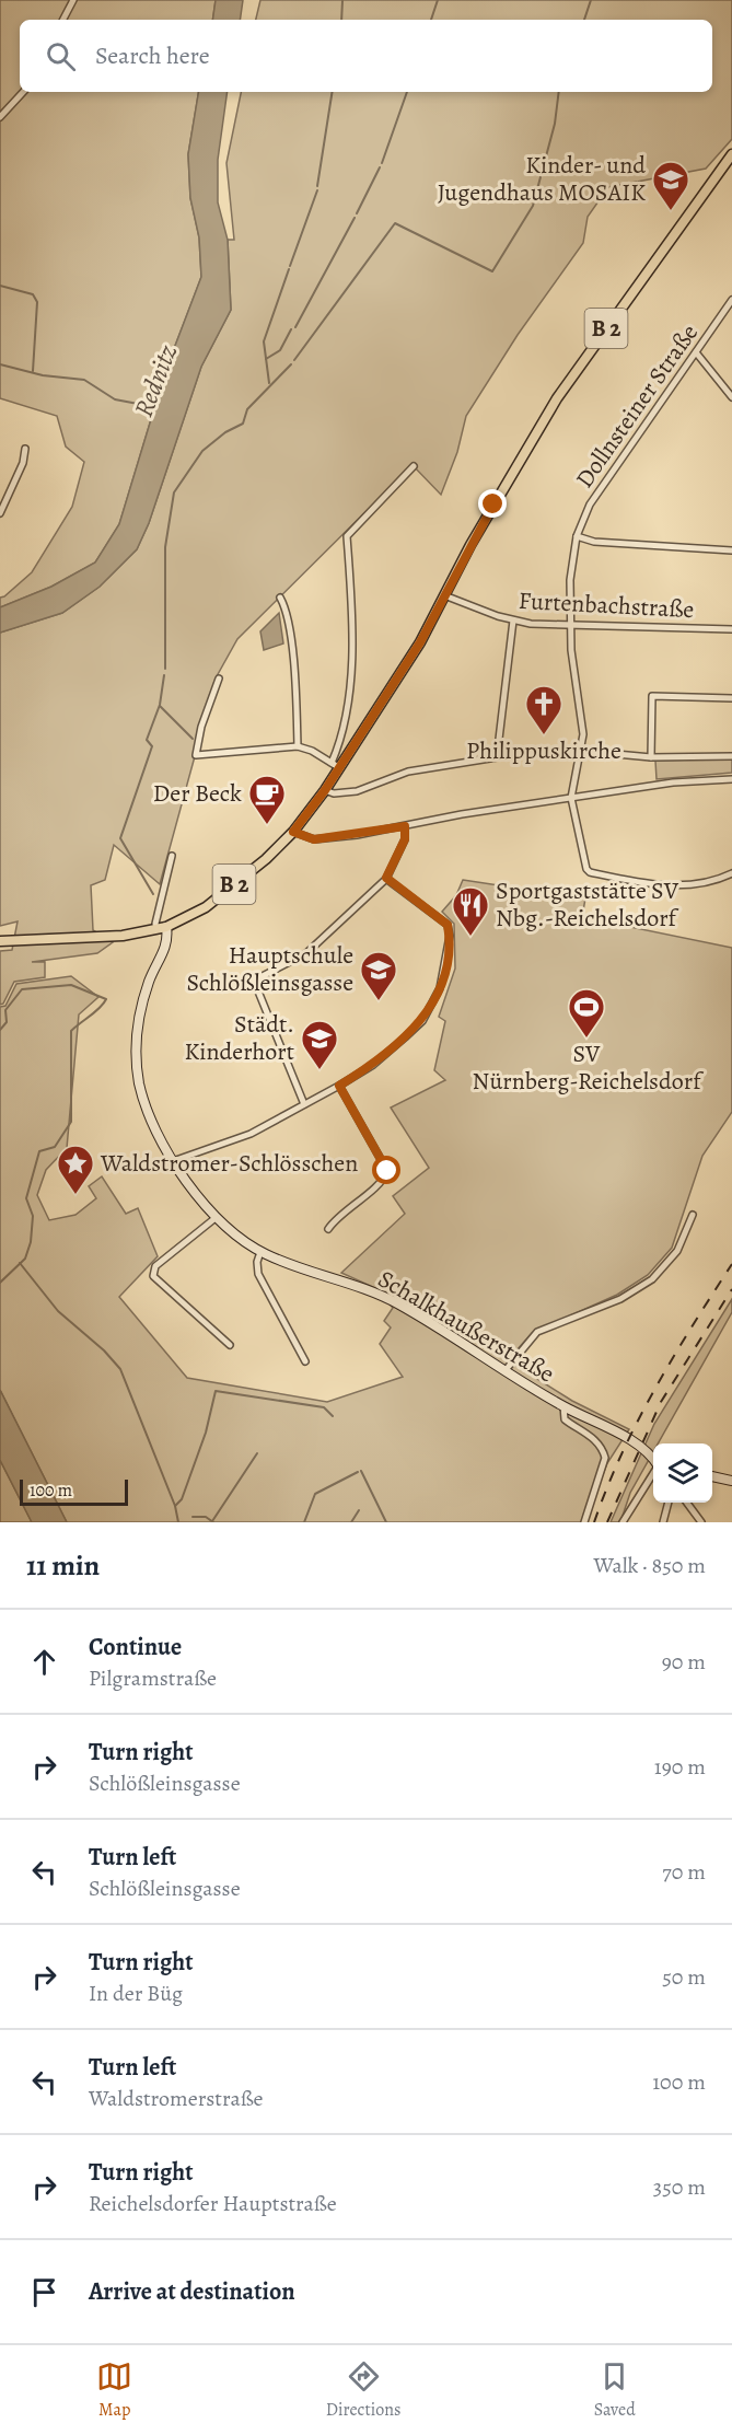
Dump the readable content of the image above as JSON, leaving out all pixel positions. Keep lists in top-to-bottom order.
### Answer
{
  "streets": {
    "main road": ["B 2", "Schalkhaußerstraße"],
    "street": ["Dollnsteiner Straße", "Furtenbachstraße"]
  },
  "crossings": [
    ["B 2", "Furtenbachstraße"],
    ["B 2", "Schalkhaußerstraße"],
    ["Dollnsteiner Straße", "Furtenbachstraße"]
  ],
  "water": ["Rednitz"],
  "places": {
    "school or university": ["Kinder- und Jugendhaus MOSAIK", "Hauptschule Schlößleinsgasse", "Städt. Kinderhort"],
    "church": ["Philippuskirche"],
    "cafe": ["Der Beck"],
    "restaurant": ["Sportgaststätte SV Nbg.-Reichelsdorf"],
    "sports": ["SV Nürnberg-Reichelsdorf"],
    "place": ["Waldstromer-Schlösschen"]
  },
  "scale_bar": "100 m",
  "page": {
    "search": "Search here",
    "scale": "100 m",
    "heading": ["11 min", "Walk · 850 m"],
    "list": [
      ["Continue", "Pilgramstraße", "90 m"],
      ["Turn right", "Schlößleinsgasse", "190 m"],
      ["Turn left", "Schlößleinsgasse", "70 m"],
      ["Turn right", "In der Büg", "50 m"],
      ["Turn left", "Waldstromerstraße", "100 m"],
      ["Turn right", "Reichelsdorfer Hauptstraße", "350 m"],
      "Arrive at destination"
    ],
    "nav": ["Map", "Directions", "Saved"]
  }
}
